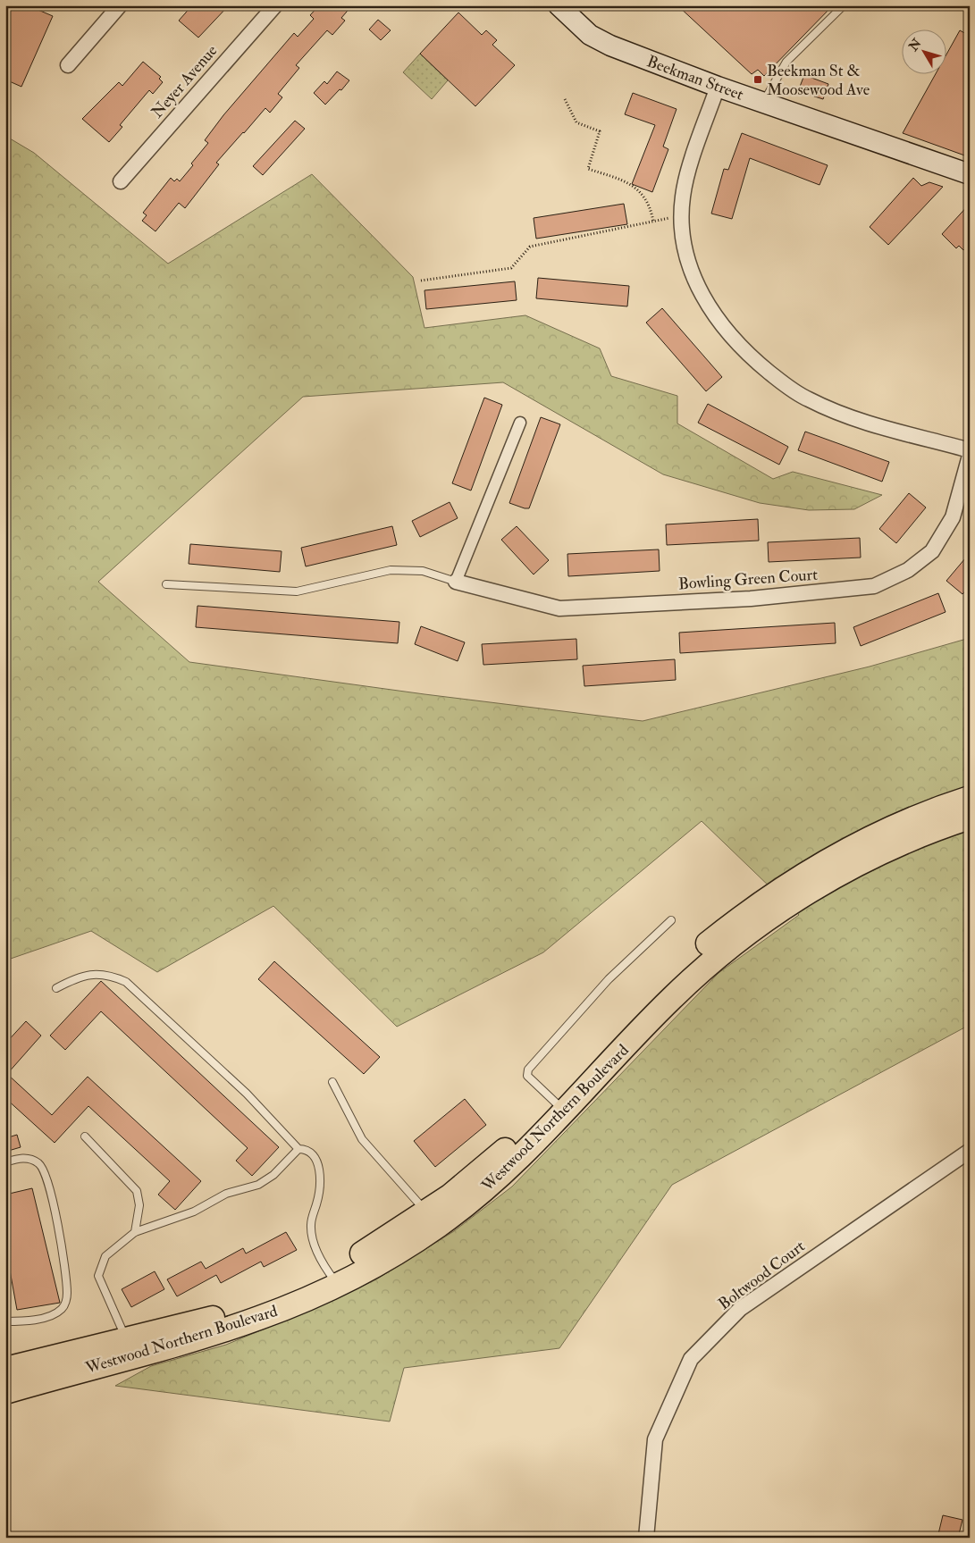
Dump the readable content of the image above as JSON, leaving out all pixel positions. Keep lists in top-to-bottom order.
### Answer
{
  "streets": {
    "main road": ["Beekman Street", "Westwood Northern Boulevard"],
    "street": ["Neyer Avenue", "Bowling Green Court", "Boltwood Court"]
  },
  "places": {
    "transit": ["Beekman St & Moosewood Ave"]
  },
  "north": "top left"
}
